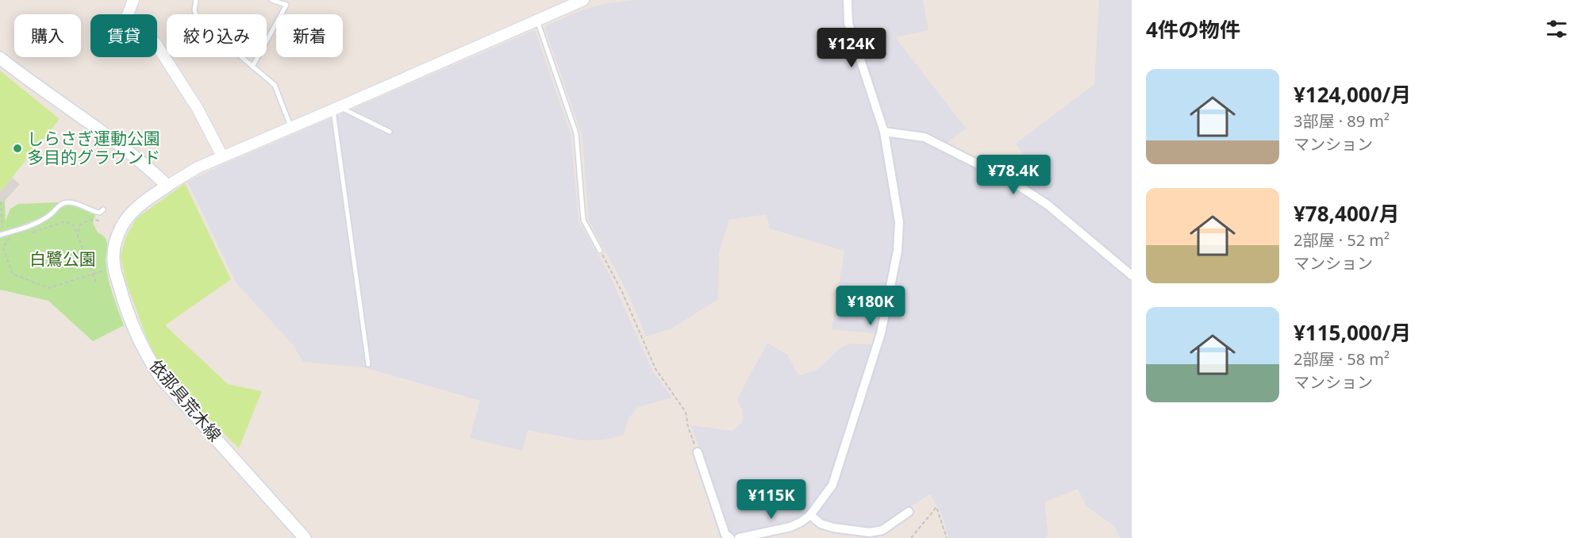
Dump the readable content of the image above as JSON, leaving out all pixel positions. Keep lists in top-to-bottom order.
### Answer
{
  "streets": {
    "main road": ["依那具荒木線"]
  },
  "parks": ["白鷺公園"],
  "places": ["しらさぎ運動公園 多目的グラウンド"],
  "page": {
    "heading": "4件の物件",
    "chip": [
      "購入",
      "賃貸",
      "絞り込み",
      "新着"
    ],
    "price": [
      "¥124K",
      "¥78.4K",
      "¥180K",
      "¥115K"
    ],
    "list": [
      {
        "name": "¥124,000/月",
        "note": "3部屋 · 89 m² · マンション"
      },
      {
        "name": "¥78,400/月",
        "note": "2部屋 · 52 m² · マンション"
      },
      {
        "name": "¥115,000/月",
        "note": "2部屋 · 58 m² · マンション"
      }
    ]
  }
}
